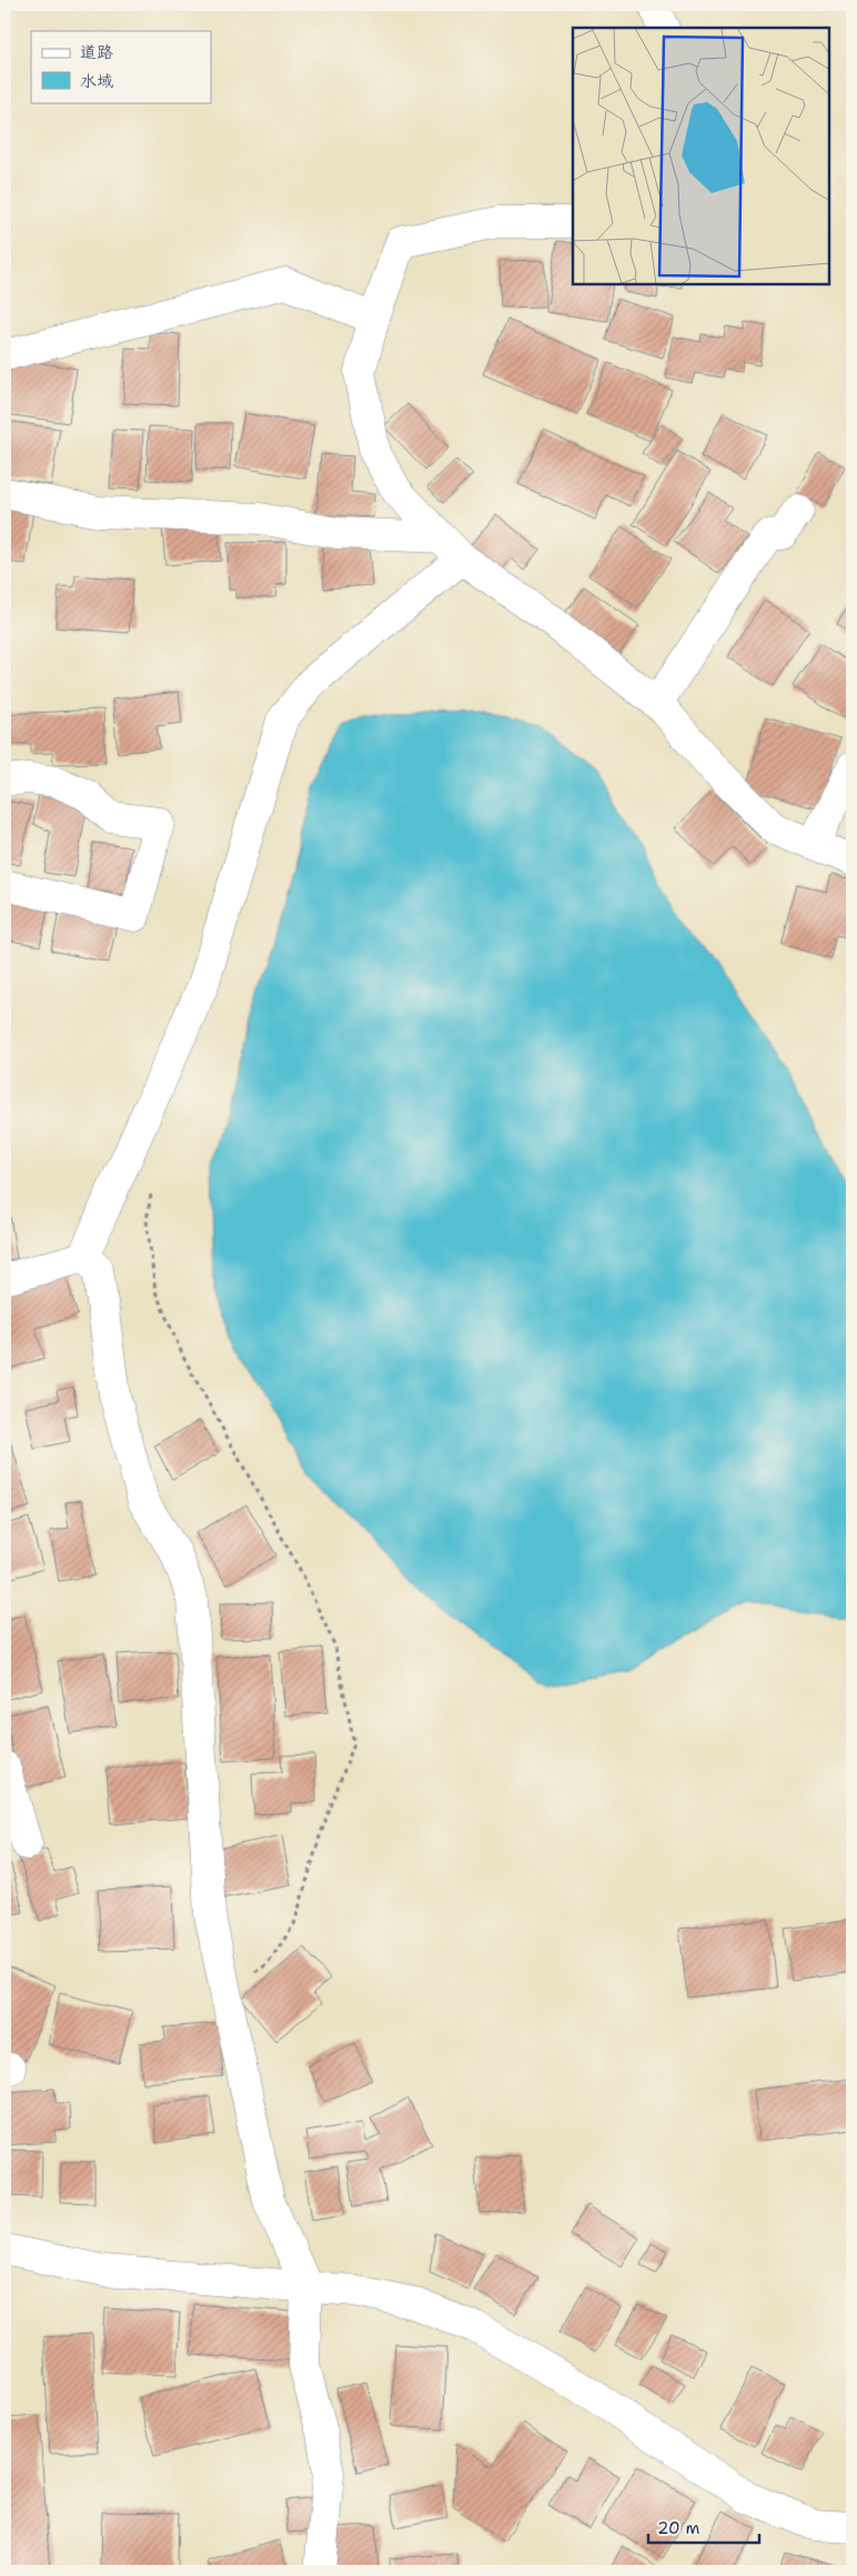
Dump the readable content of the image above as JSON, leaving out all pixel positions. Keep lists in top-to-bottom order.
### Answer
{
  "legend": ["道路", "水域"],
  "scale_bar": "20 m"
}
